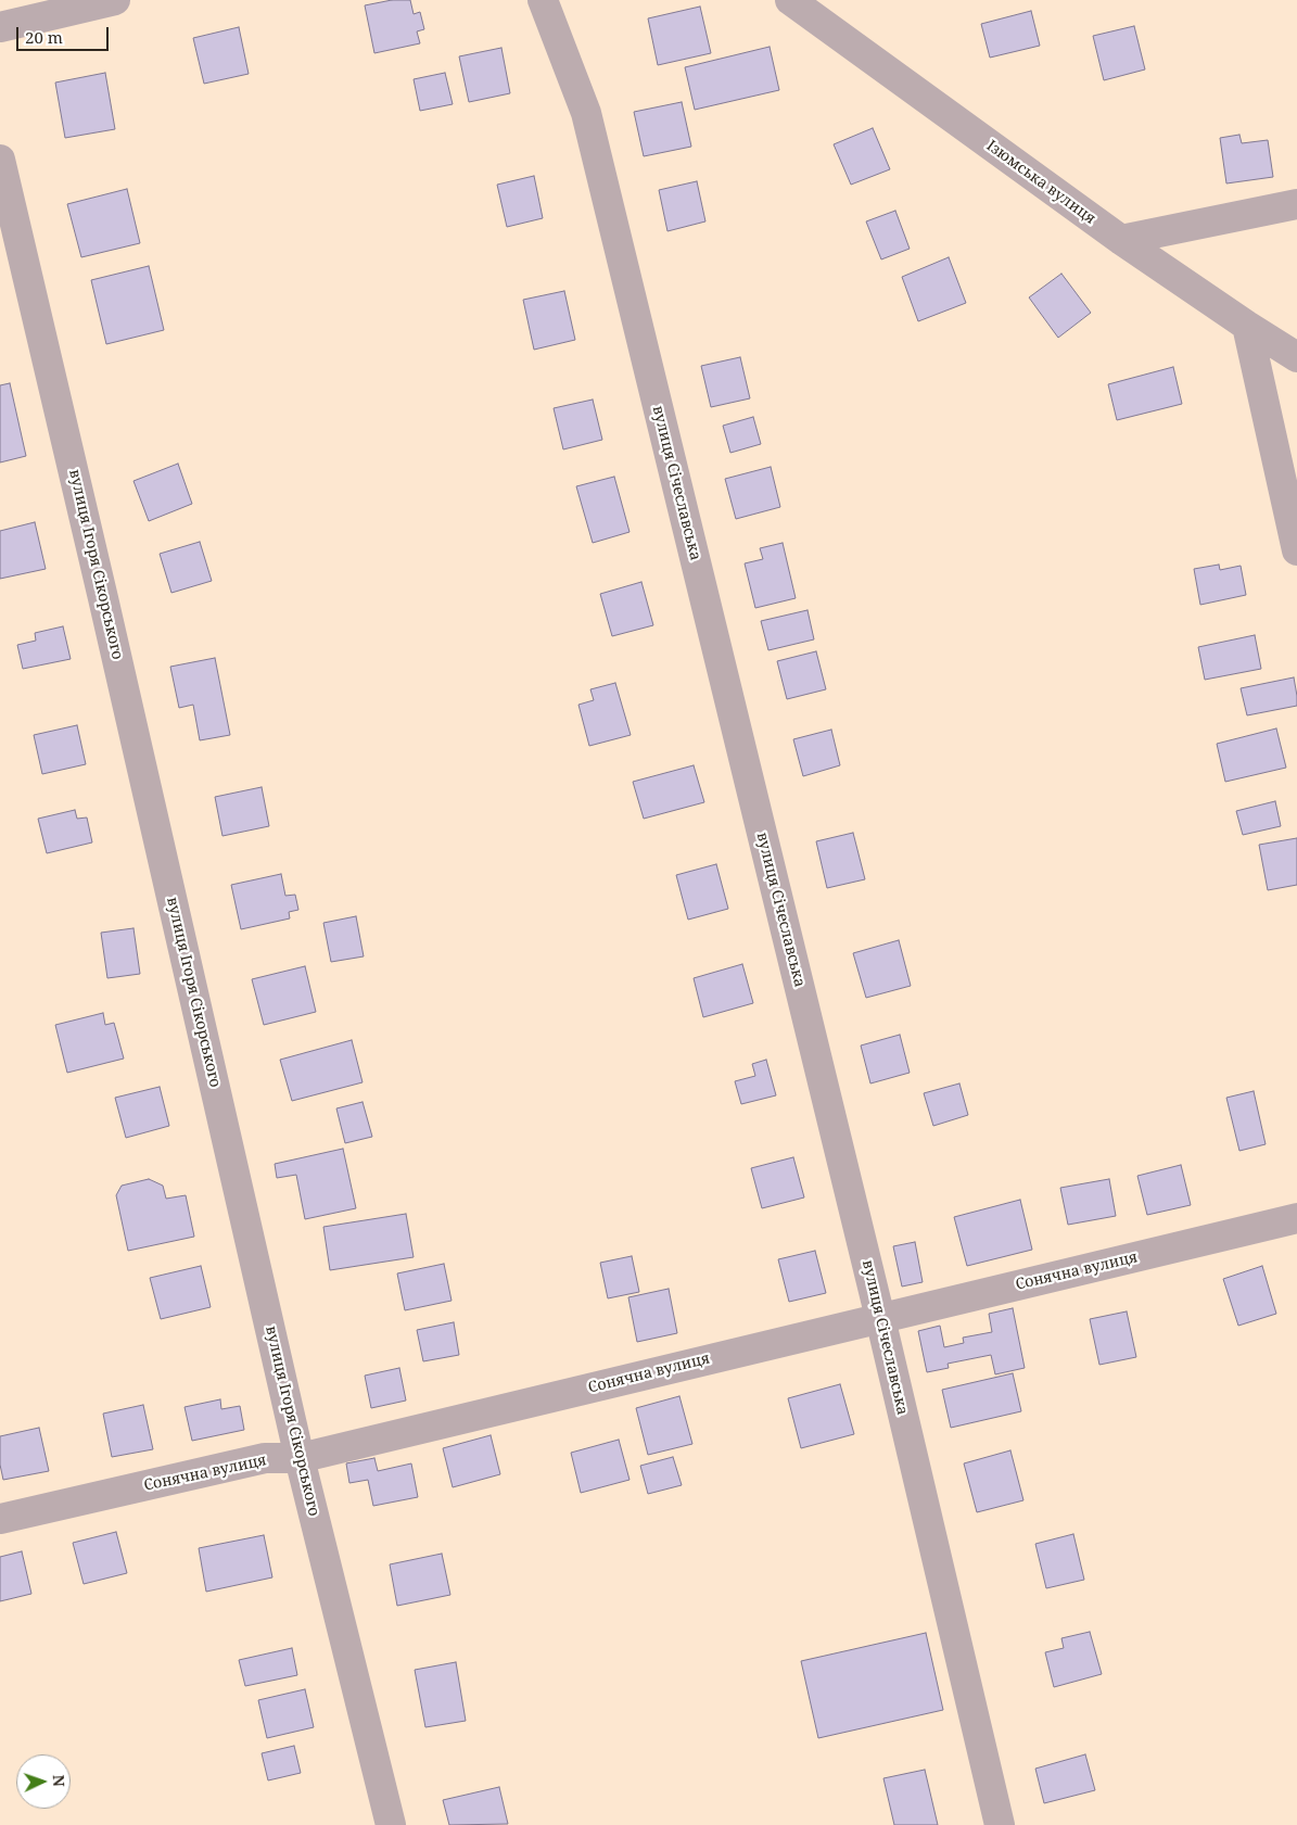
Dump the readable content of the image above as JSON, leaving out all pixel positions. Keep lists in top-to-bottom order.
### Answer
{
  "streets": {
    "street": [
      "Ізюмська вулиця",
      "вулиця Січеславська",
      "вулиця Ігоря Сікорського",
      "Сонячна вулиця"
    ]
  },
  "crossings": [
    ["вулиця Січеславська", "Сонячна вулиця"],
    ["вулиця Ігоря Сікорського", "Сонячна вулиця"]
  ],
  "scale_bar": "20 m",
  "north": "right"
}
